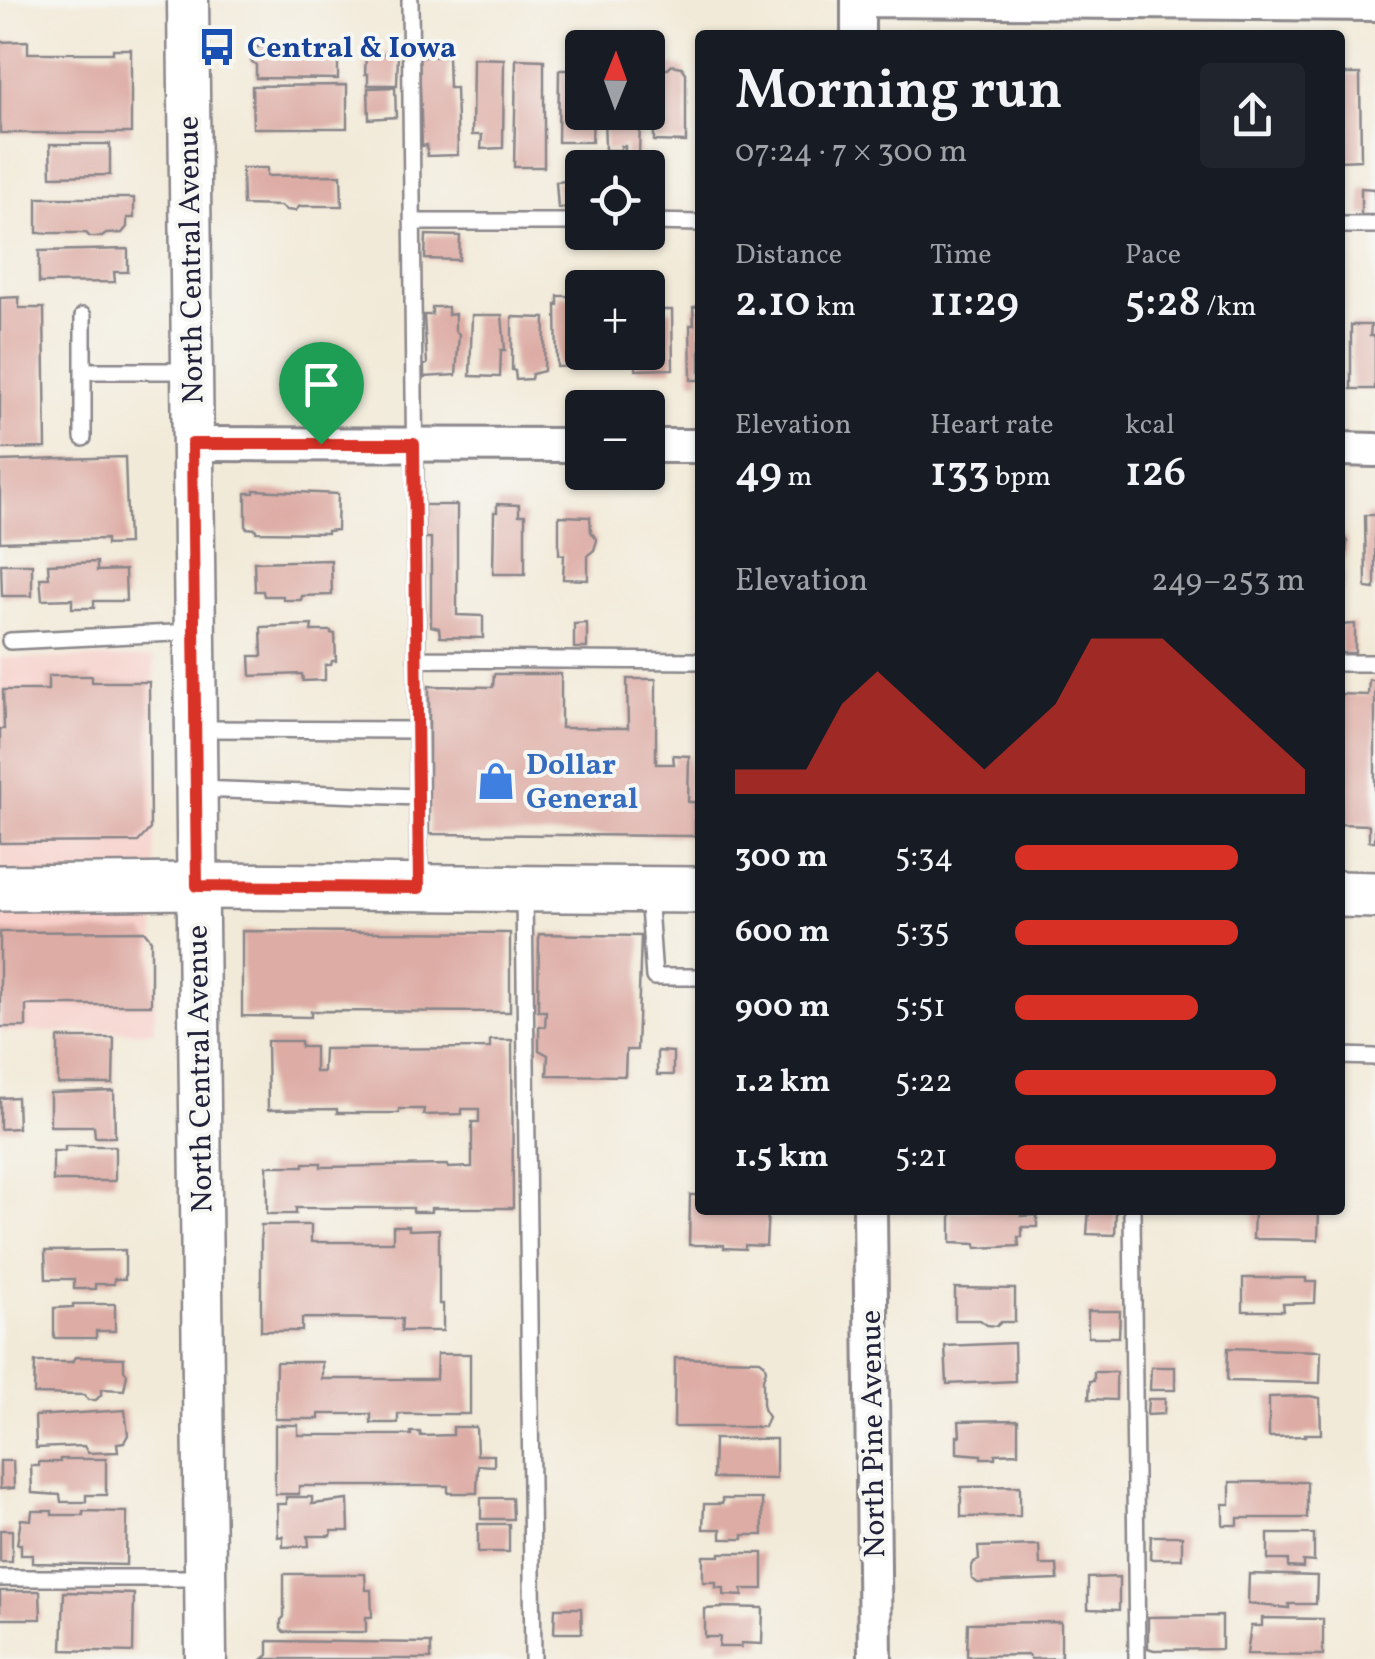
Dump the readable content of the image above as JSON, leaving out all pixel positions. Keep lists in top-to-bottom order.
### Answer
{
  "streets": {
    "street": ["North Central Avenue", "North Pine Avenue"]
  },
  "places": {
    "bus stop": ["Central & Iowa"],
    "shop": ["Dollar General"]
  },
  "north": "top",
  "page": {
    "map_buttons": ["+", "−"],
    "heading": ["Morning run", "07:24 · 7 × 300 m"],
    "stats": [
      ["Distance", "2.10 km"],
      ["Time", "11:29"],
      ["Pace", "5:28 /km"],
      ["Elevation", "49 m"],
      ["Heart rate", "133 bpm"],
      ["kcal", "126"]
    ],
    "chart": ["Elevation", "249–253 m"],
    "list": [
      {
        "name": "300 m",
        "note": "5:34"
      },
      {
        "name": "600 m",
        "note": "5:35"
      },
      {
        "name": "900 m",
        "note": "5:51"
      },
      {
        "name": "1.2 km",
        "note": "5:22"
      },
      {
        "name": "1.5 km",
        "note": "5:21"
      }
    ]
  }
}
